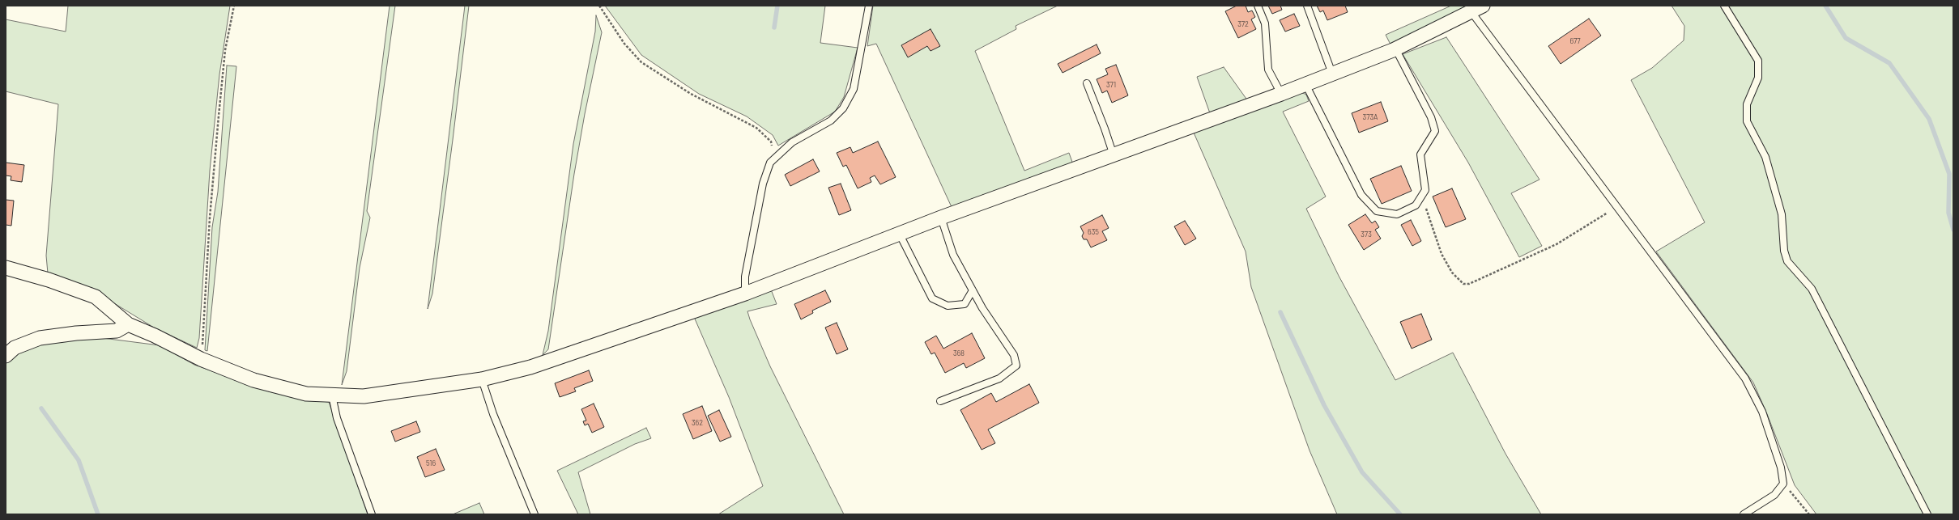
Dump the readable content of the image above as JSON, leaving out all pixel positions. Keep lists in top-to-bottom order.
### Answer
{
  "house_numbers": [
    "372",
    "677",
    "371",
    "373A",
    "635",
    "373",
    "368",
    "362",
    "516"
  ]
}
